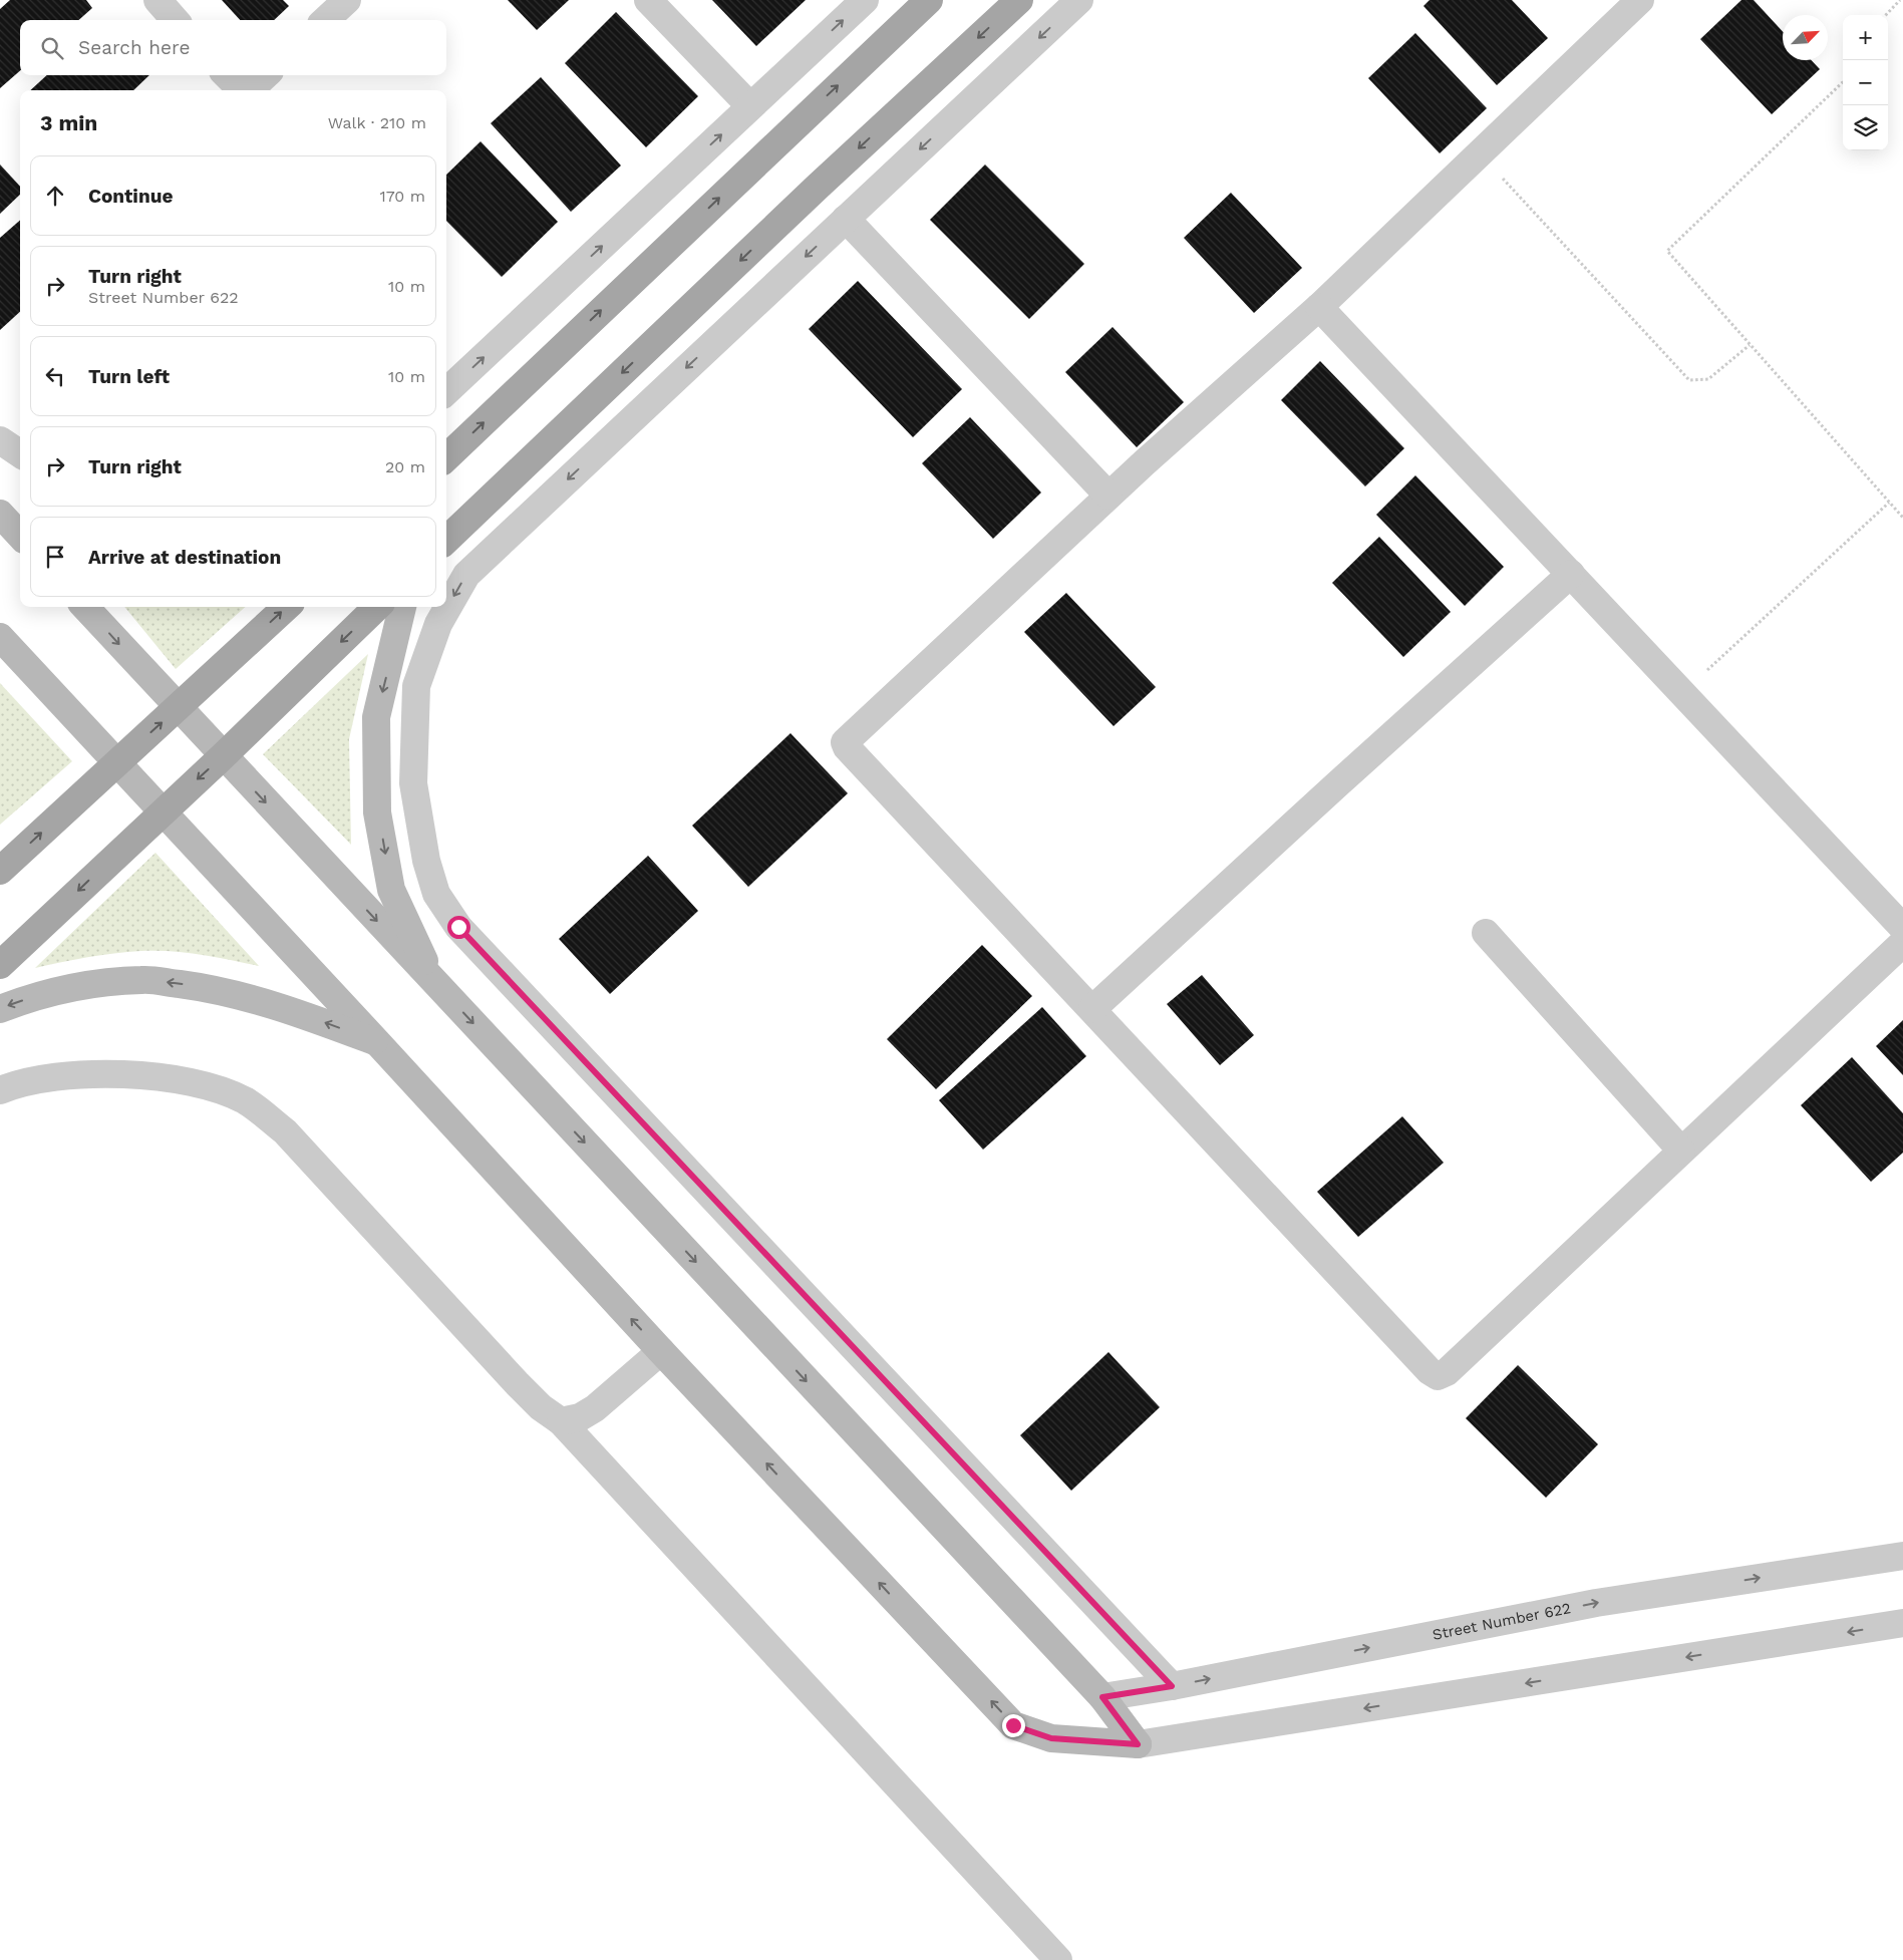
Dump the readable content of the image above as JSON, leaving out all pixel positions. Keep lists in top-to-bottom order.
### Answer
{
  "streets": {
    "street": ["Street Number 622"]
  },
  "north": "top right",
  "page": {
    "map_buttons": ["+", "−"],
    "search": "Search here",
    "heading": ["3 min", "Walk · 210 m"],
    "list": [
      ["Continue", "170 m"],
      ["Turn right", "Street Number 622", "10 m"],
      ["Turn left", "10 m"],
      ["Turn right", "20 m"],
      "Arrive at destination"
    ]
  }
}
